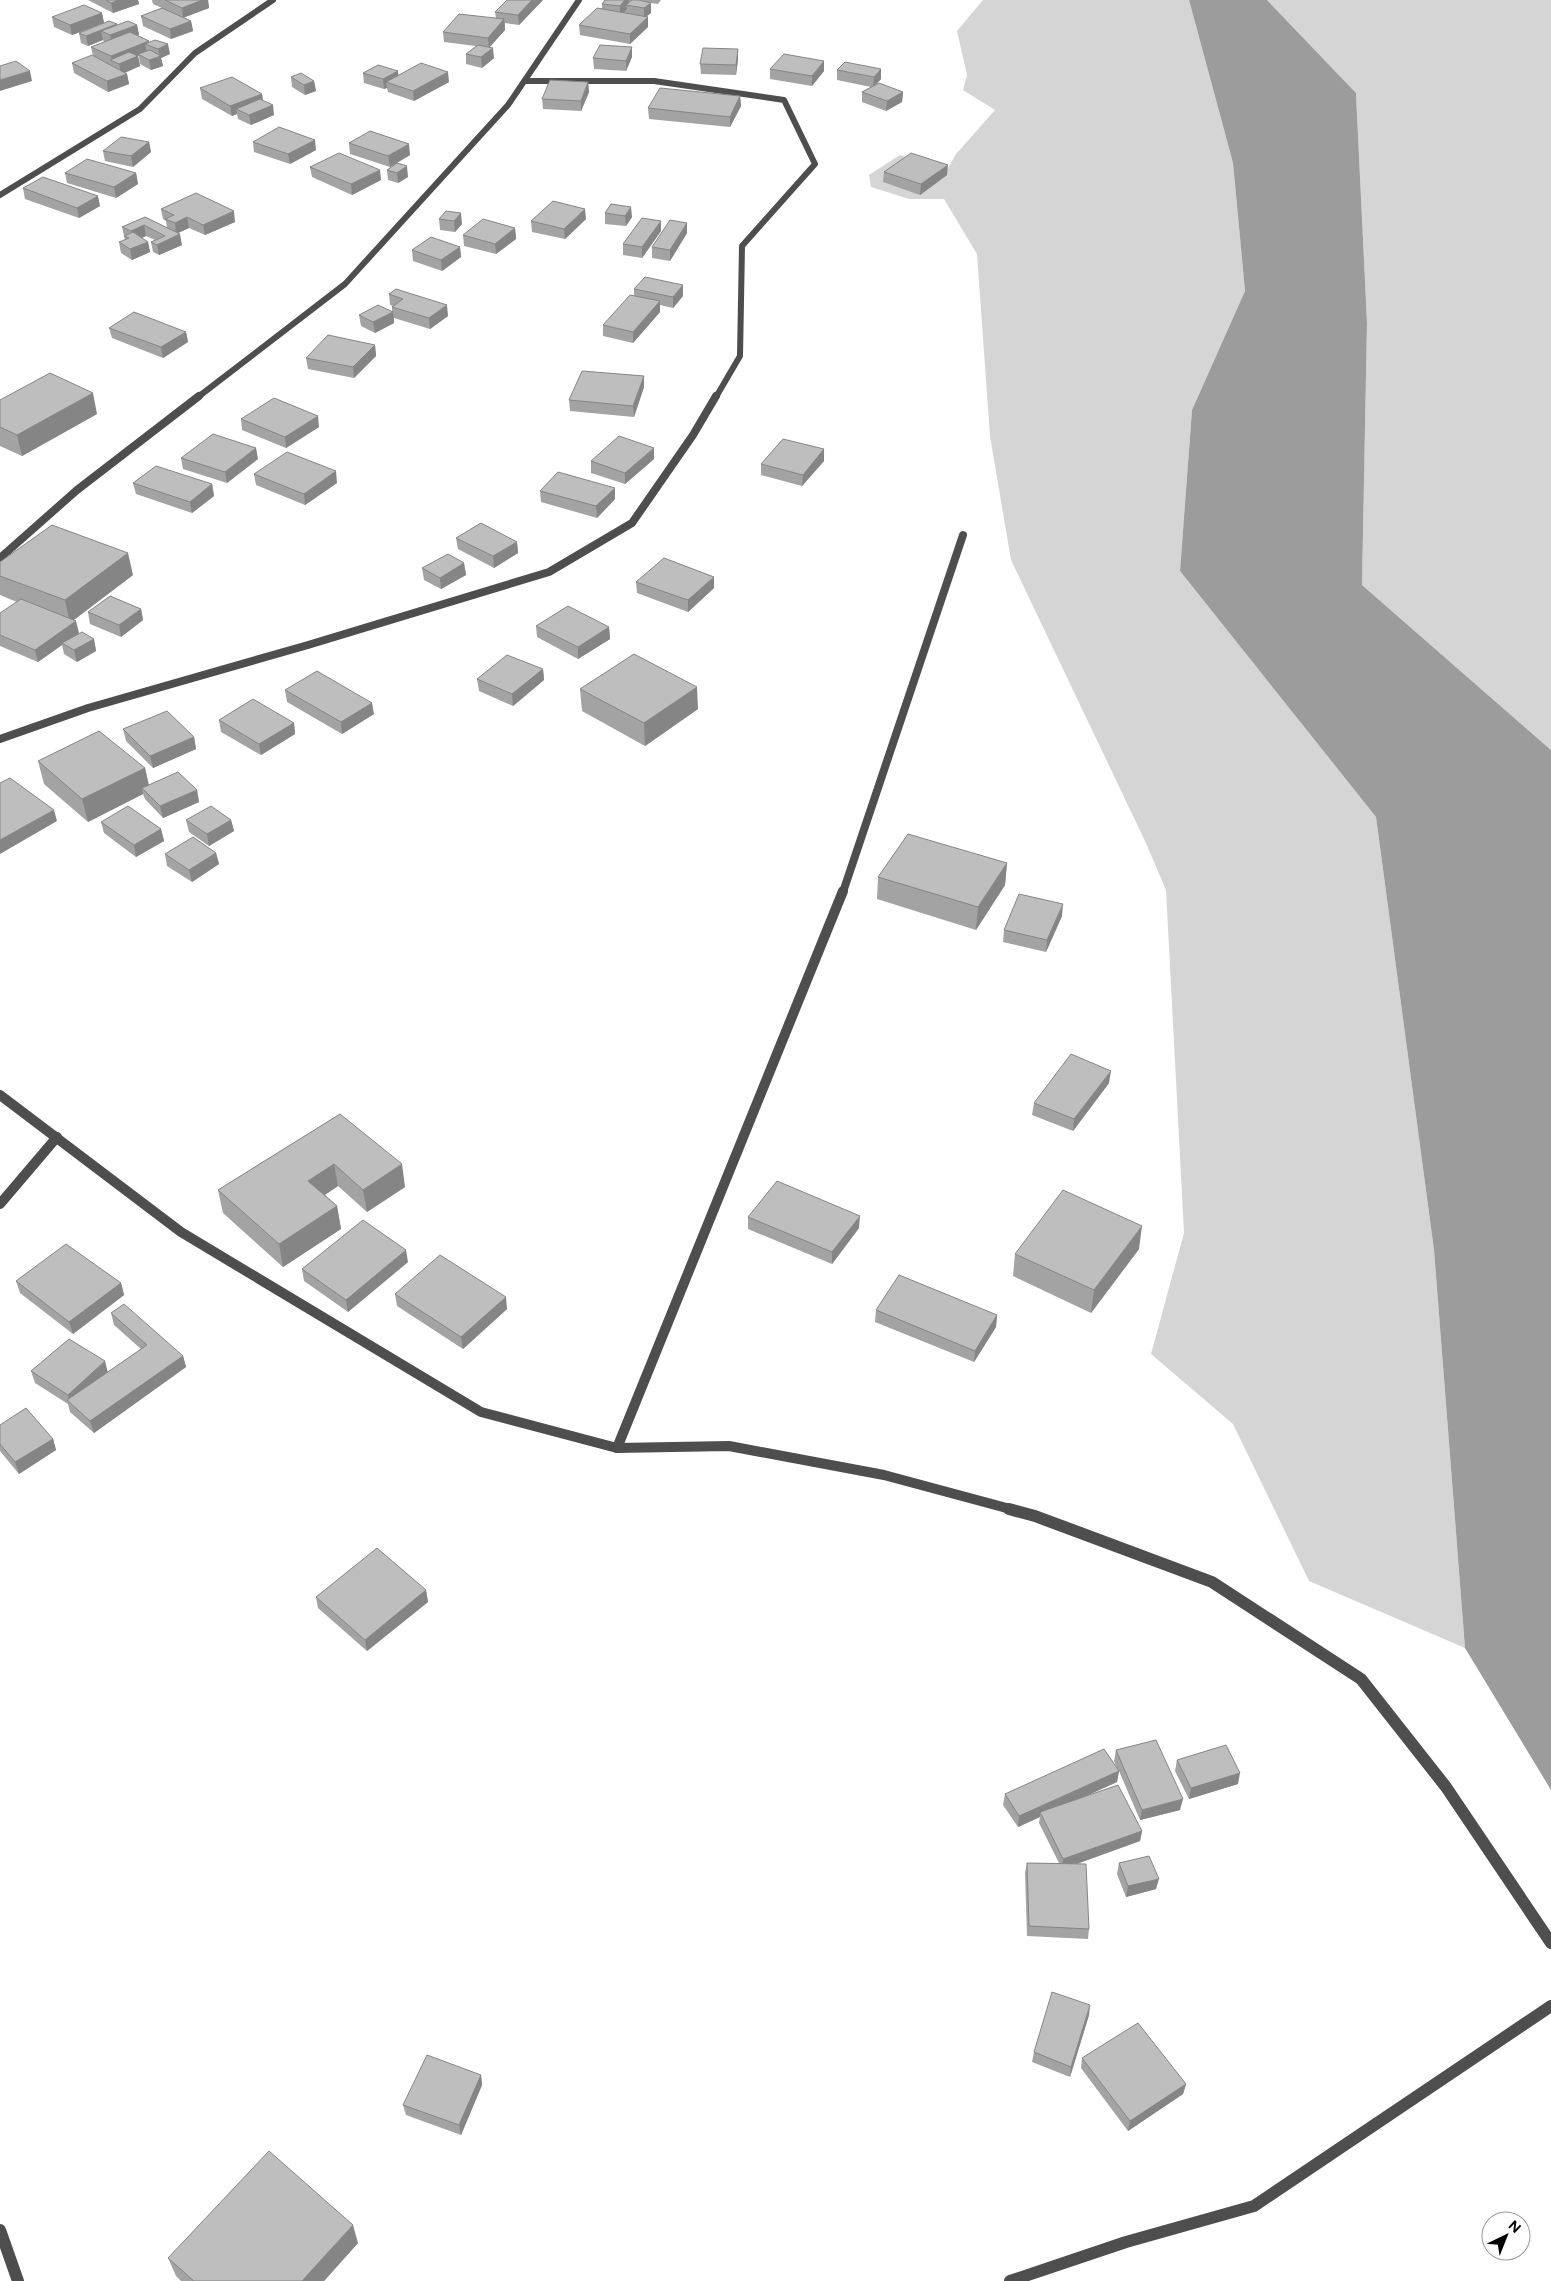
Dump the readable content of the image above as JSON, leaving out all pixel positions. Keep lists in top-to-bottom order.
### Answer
{
  "north": "top right"
}
